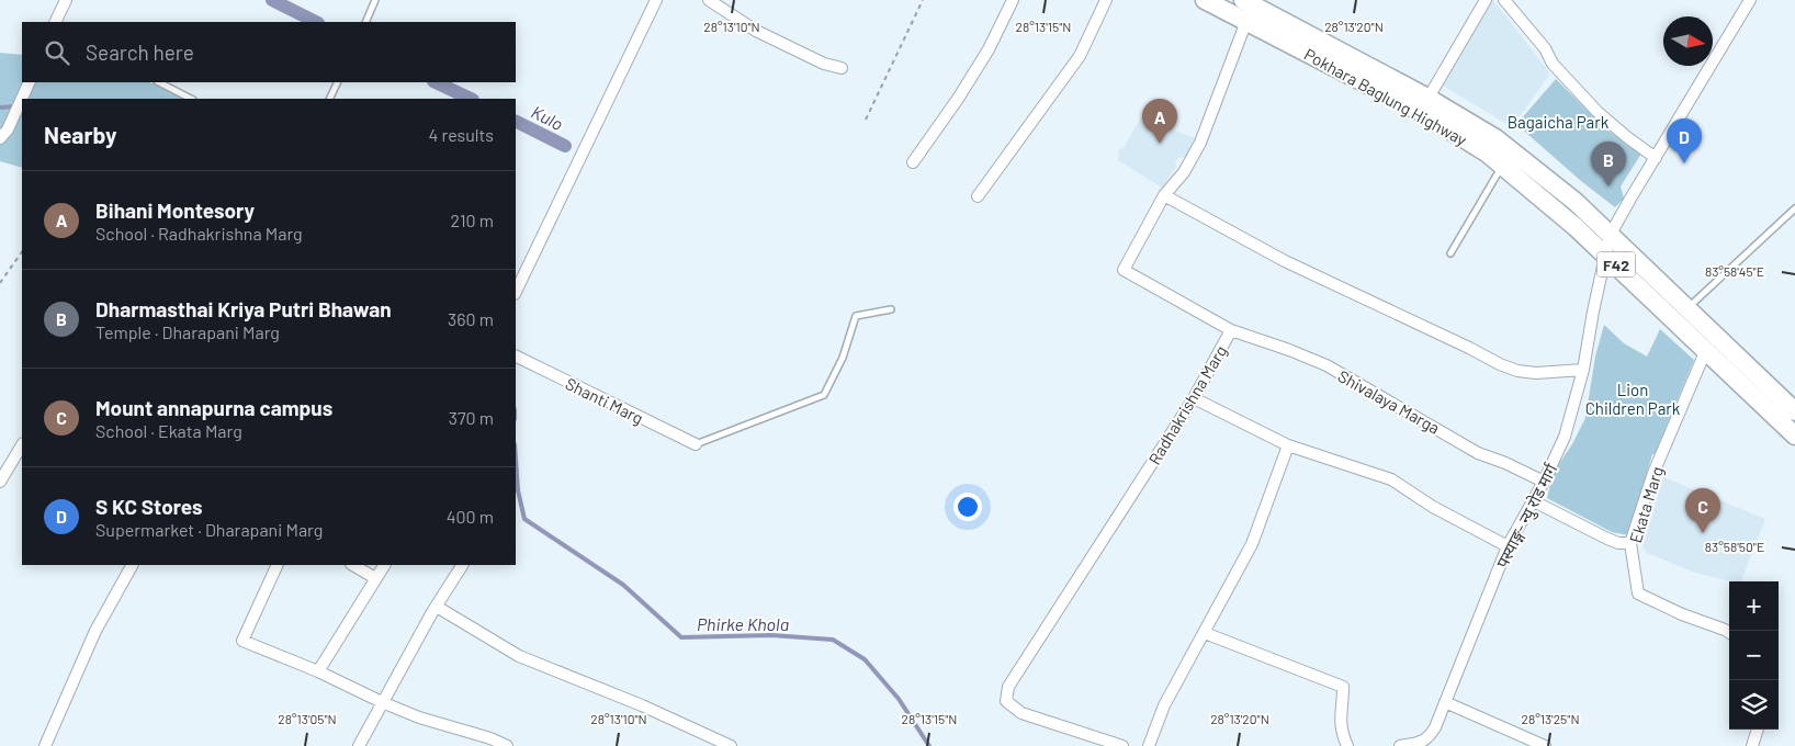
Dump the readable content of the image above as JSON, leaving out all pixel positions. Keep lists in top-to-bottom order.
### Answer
{
  "streets": {
    "highway": ["Pokhara Baglung Highway", "F42"],
    "street": [
      "Shanti Marg",
      "Shivalaya Marga",
      "Radhakrishna Marg",
      "Ekata Marg",
      "पस्याङ्ग- न्यु रोड मार्ग"
    ]
  },
  "crossings": [
    ["Pokhara Baglung Highway", "Radhakrishna Marg"],
    ["Pokhara Baglung Highway", "Ekata Marg"],
    ["Pokhara Baglung Highway", "पस्याङ्ग- न्यु रोड मार्ग"],
    ["Shivalaya Marga", "Radhakrishna Marg"],
    ["Shivalaya Marga", "पस्याङ्ग- न्यु रोड मार्ग"]
  ],
  "water": ["Kulo", "Phirke Khola"],
  "parks": ["Bagaicha Park", "Lion Children Park"],
  "north": "right",
  "page": {
    "search": "Search here",
    "pins": [
      "A",
      "D",
      "B",
      "C"
    ],
    "heading": ["Nearby", "4 results"],
    "list": [
      {
        "mark": "A",
        "name": "Bihani Montesory",
        "note": "School · Radhakrishna Marg",
        "value": "210 m"
      },
      {
        "mark": "B",
        "name": "Dharmasthai Kriya Putri Bhawan",
        "note": "Temple · Dharapani Marg",
        "value": "360 m"
      },
      {
        "mark": "C",
        "name": "Mount annapurna campus",
        "note": "School · Ekata Marg",
        "value": "370 m"
      },
      {
        "mark": "D",
        "name": "S KC Stores",
        "note": "Supermarket · Dharapani Marg",
        "value": "400 m"
      }
    ],
    "map_buttons": ["+", "−"]
  },
  "coordinates": [
    "28°13'10\"N",
    "28°13'15\"N",
    "28°13'20\"N",
    "83°58'45\"E",
    "83°58'50\"E",
    "28°13'05\"N",
    "28°13'25\"N"
  ]
}
